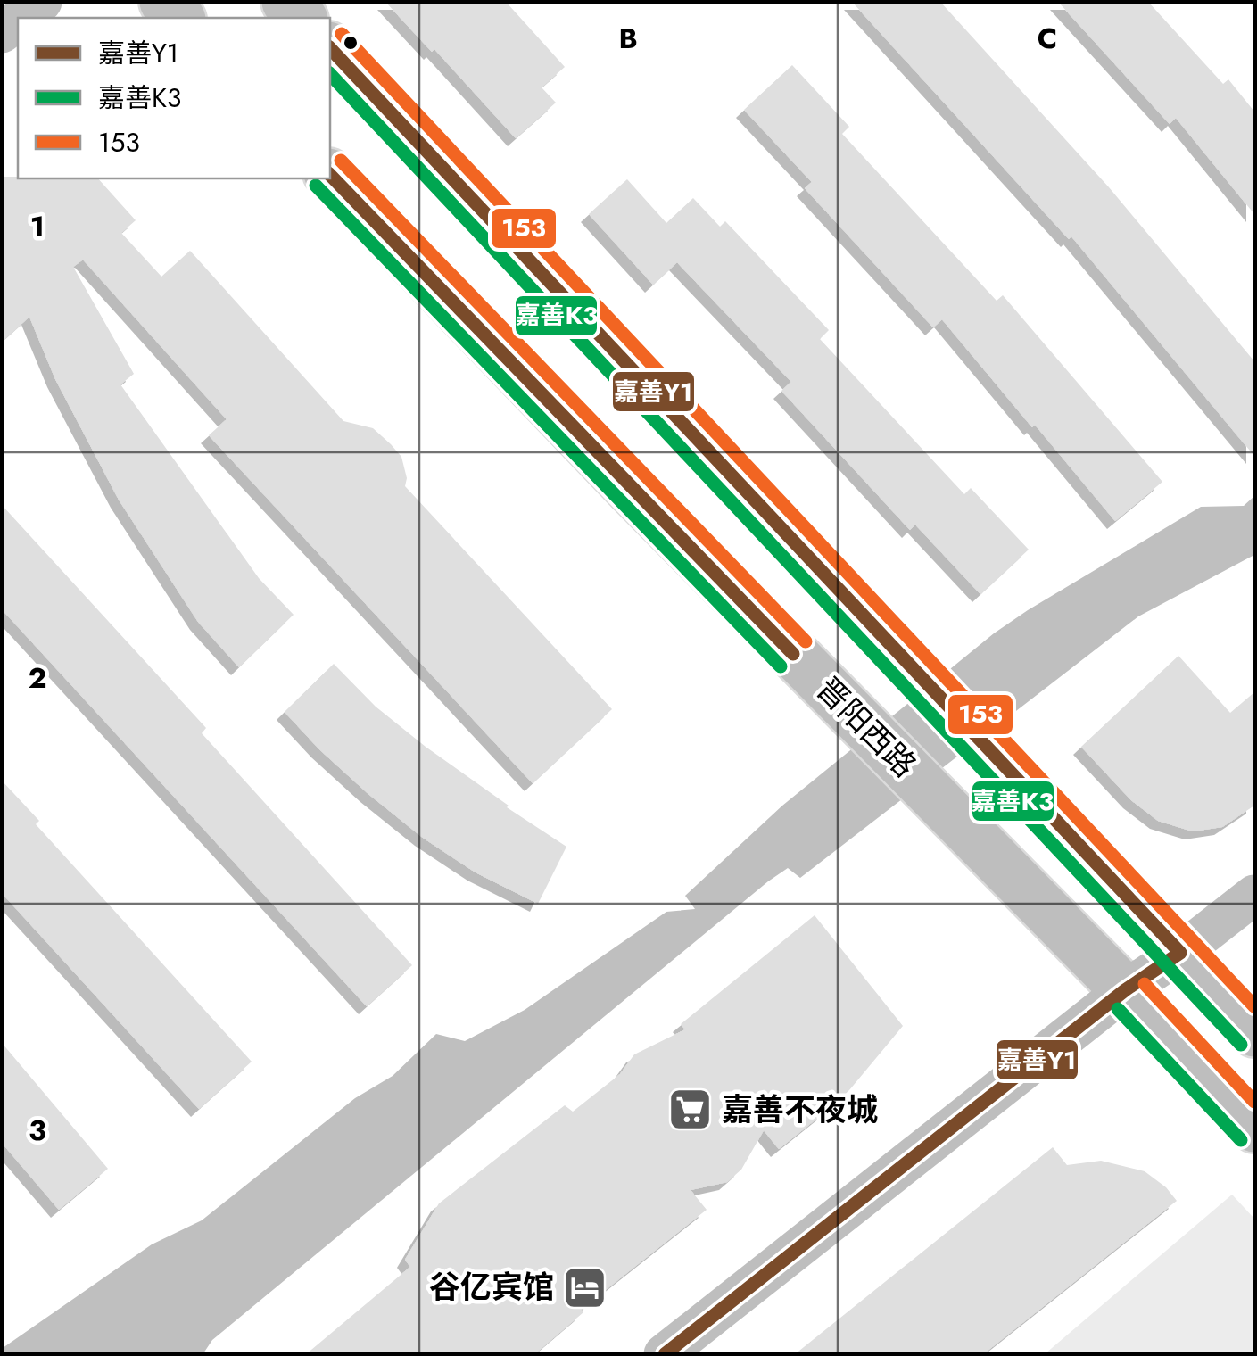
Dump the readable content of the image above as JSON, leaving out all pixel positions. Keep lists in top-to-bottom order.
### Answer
{
  "streets": {
    "main road": ["晋阳西路"]
  },
  "places": {
    "supermarket": ["嘉善不夜城"],
    "hotel": ["谷亿宾馆"]
  },
  "lines": ["transit line 153", "transit line 嘉善Y1", "transit line 嘉善K3"],
  "legend": ["嘉善Y1", "嘉善K3", "153"],
  "grid": {
    "columns": ["B", "C"],
    "rows": ["1", "2", "3"]
  }
}
